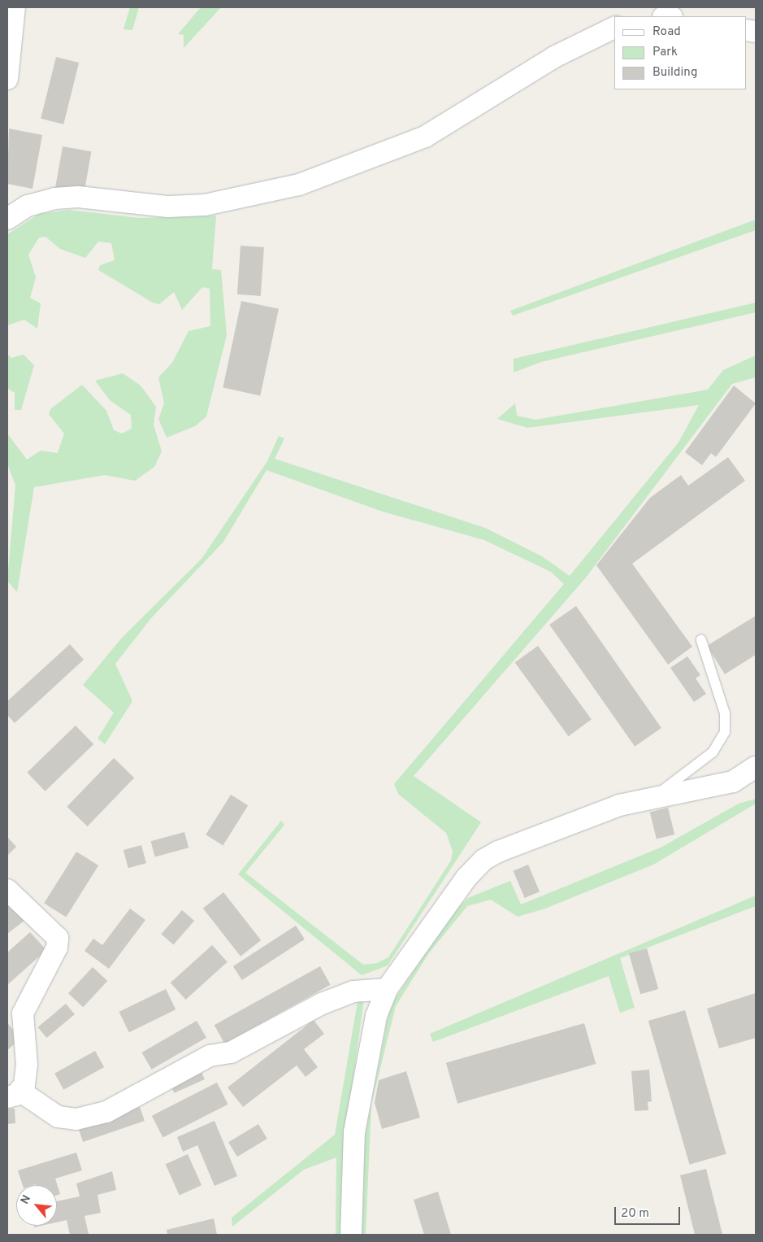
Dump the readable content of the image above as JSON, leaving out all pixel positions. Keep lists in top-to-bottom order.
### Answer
{
  "legend": ["Road", "Park", "Building"],
  "scale_bar": "20 m",
  "north": "top left"
}
